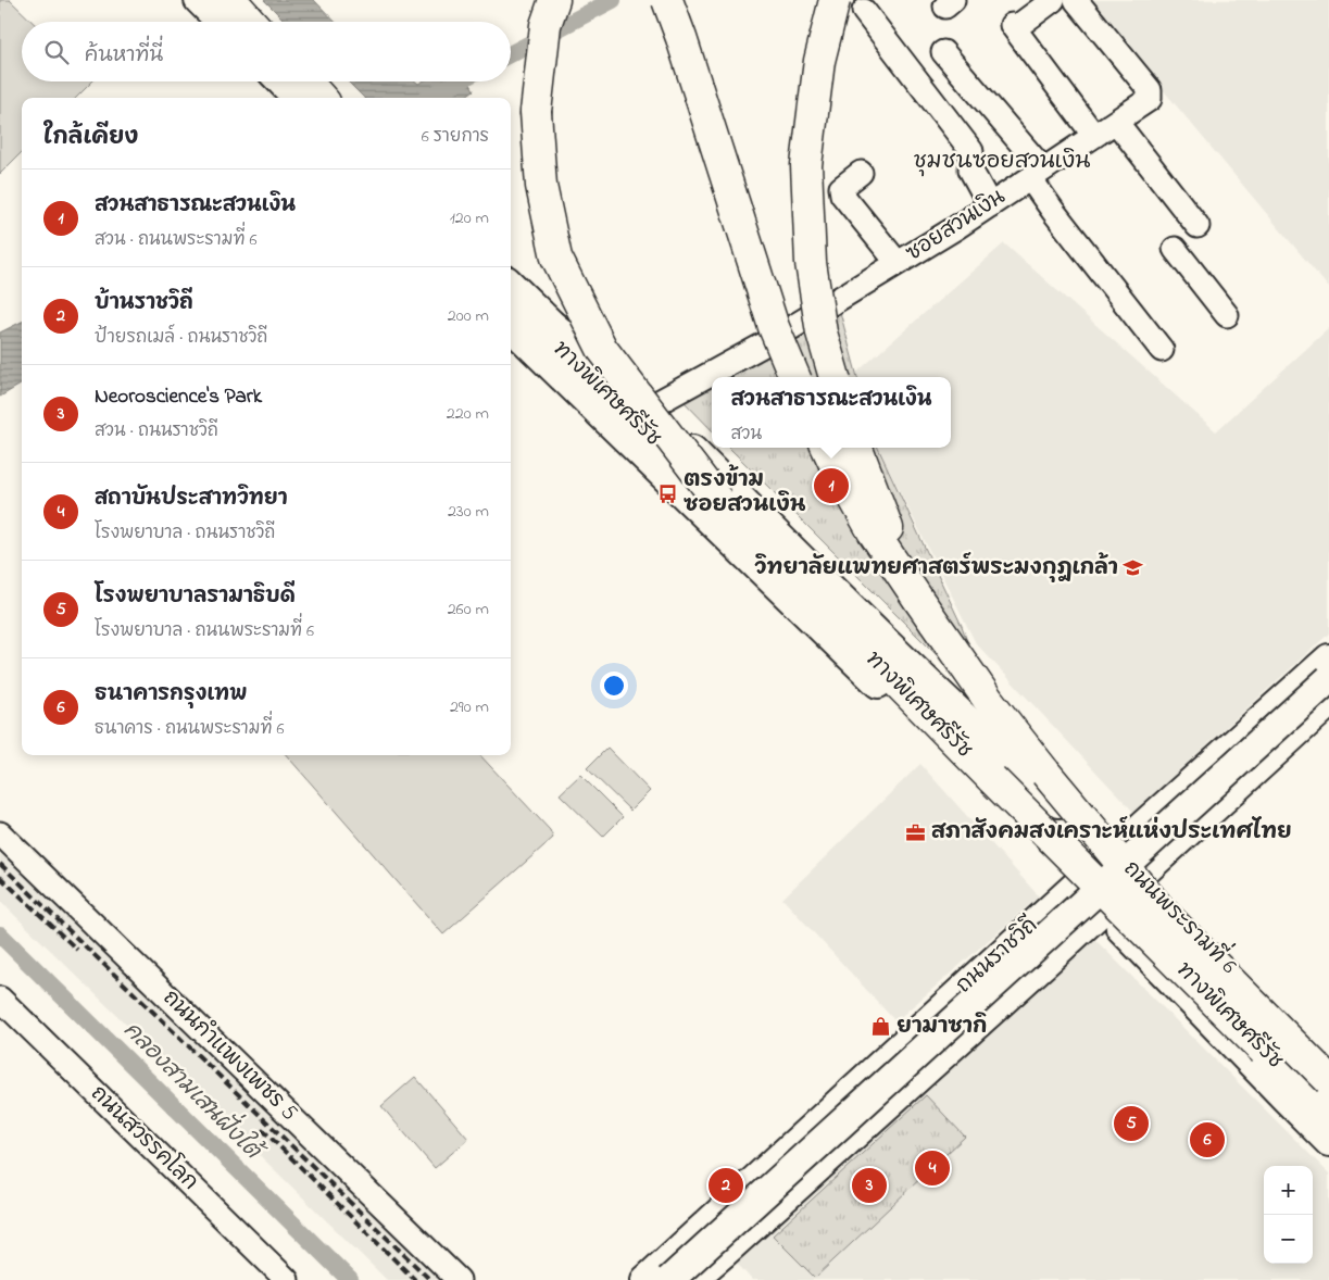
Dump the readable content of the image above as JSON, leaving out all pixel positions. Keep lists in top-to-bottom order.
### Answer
{
  "streets": {
    "highway": ["ทางพิเศษศรีรัช"],
    "main road": ["ถนนพระรามที่ 6", "ถนนราชวิถี"],
    "street": ["ซอยสวนเงิน", "ถนนกำแพงเพชร 5", "ถนนสวรรคโลก"]
  },
  "crossings": [
    ["ซอยสวนเงิน", "ถนนพระรามที่ 6"],
    ["ถนนพระรามที่ 6", "ถนนราชวิถี"]
  ],
  "districts": ["ชุมชนซอยสวนเงิน"],
  "water": ["คลองสามเสนฝั่งใต้"],
  "places": {
    "bus stop": ["ตรงข้าม ซอยสวนเงิน"],
    "school or university": ["วิทยาลัยแพทยศาสตร์พระมงกุฎเกล้า"],
    "office": ["สภาสังคมสงเคราะห์แห่งประเทศไทย"],
    "shop": ["ยามาซากิ"]
  },
  "page": {
    "search": "ค้นหาที่นี่",
    "heading": ["ใกล้เคียง", "6 รายการ"],
    "list": [
      {
        "mark": "1",
        "name": "สวนสาธารณะสวนเงิน",
        "note": "สวน · ถนนพระรามที่ 6",
        "value": "120 m"
      },
      {
        "mark": "2",
        "name": "บ้านราชวิถี",
        "note": "ป้ายรถเมล์ · ถนนราชวิถี",
        "value": "200 m"
      },
      {
        "mark": "3",
        "name": "Neoroscience's Park",
        "note": "สวน · ถนนราชวิถี",
        "value": "220 m"
      },
      {
        "mark": "4",
        "name": "สถาบันประสาทวิทยา",
        "note": "โรงพยาบาล · ถนนราชวิถี",
        "value": "230 m"
      },
      {
        "mark": "5",
        "name": "โรงพยาบาลรามาธิบดี",
        "note": "โรงพยาบาล · ถนนพระรามที่ 6",
        "value": "260 m"
      },
      {
        "mark": "6",
        "name": "ธนาคารกรุงเทพ",
        "note": "ธนาคาร · ถนนพระรามที่ 6",
        "value": "290 m"
      }
    ],
    "popup": ["สวนสาธารณะสวนเงิน", "สวน"],
    "pins": [
      "1",
      "5",
      "6",
      "4",
      "2",
      "3"
    ],
    "map_buttons": ["+", "−"]
  }
}
